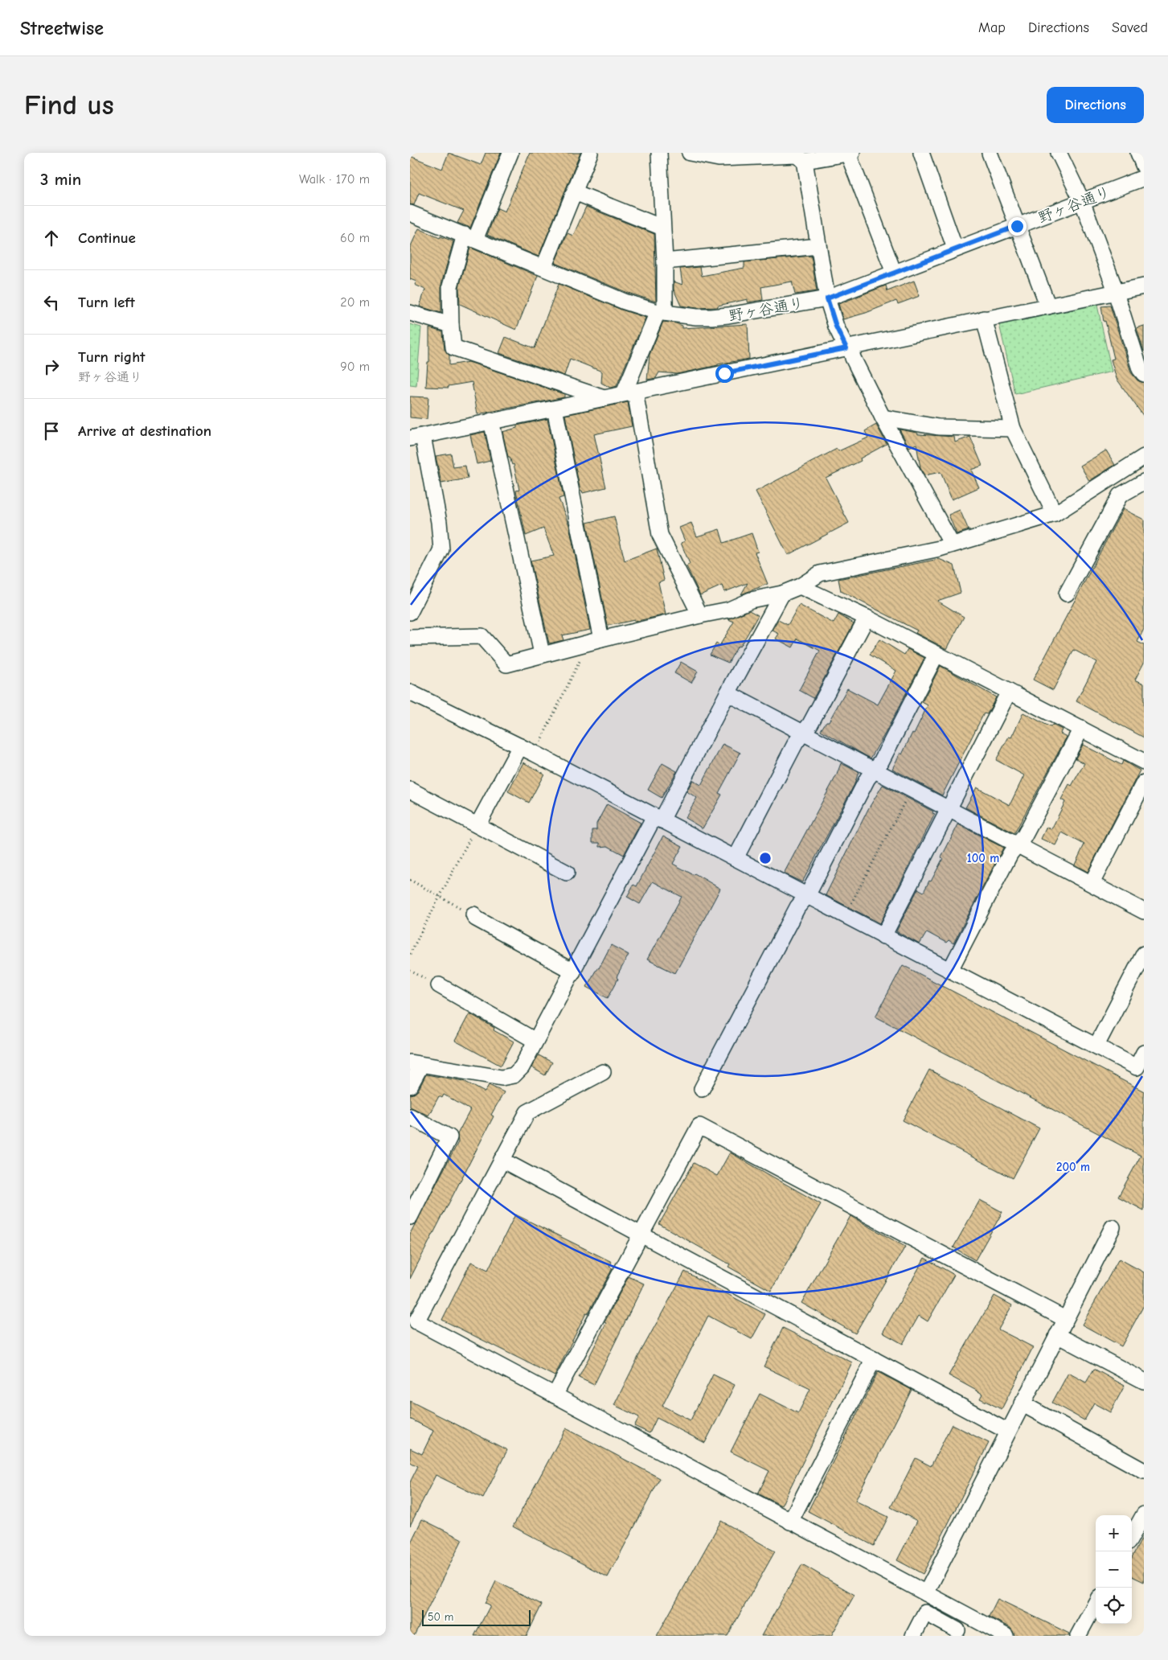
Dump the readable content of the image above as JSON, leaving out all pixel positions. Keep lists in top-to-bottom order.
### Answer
{
  "streets": {
    "street": ["野ヶ谷通り"]
  },
  "scale_bar": "50 m",
  "page": {
    "header": "Streetwise",
    "nav": ["Map", "Directions", "Saved"],
    "buttons": "Directions",
    "title": "Find us",
    "heading": ["3 min", "Walk · 170 m"],
    "list": [
      ["Continue", "60 m"],
      ["Turn left", "20 m"],
      ["Turn right", "野ヶ谷通り", "90 m"],
      "Arrive at destination"
    ],
    "map_buttons": ["+", "−"],
    "scale": "50 m"
  },
  "rings": ["100 m", "200 m"]
}
